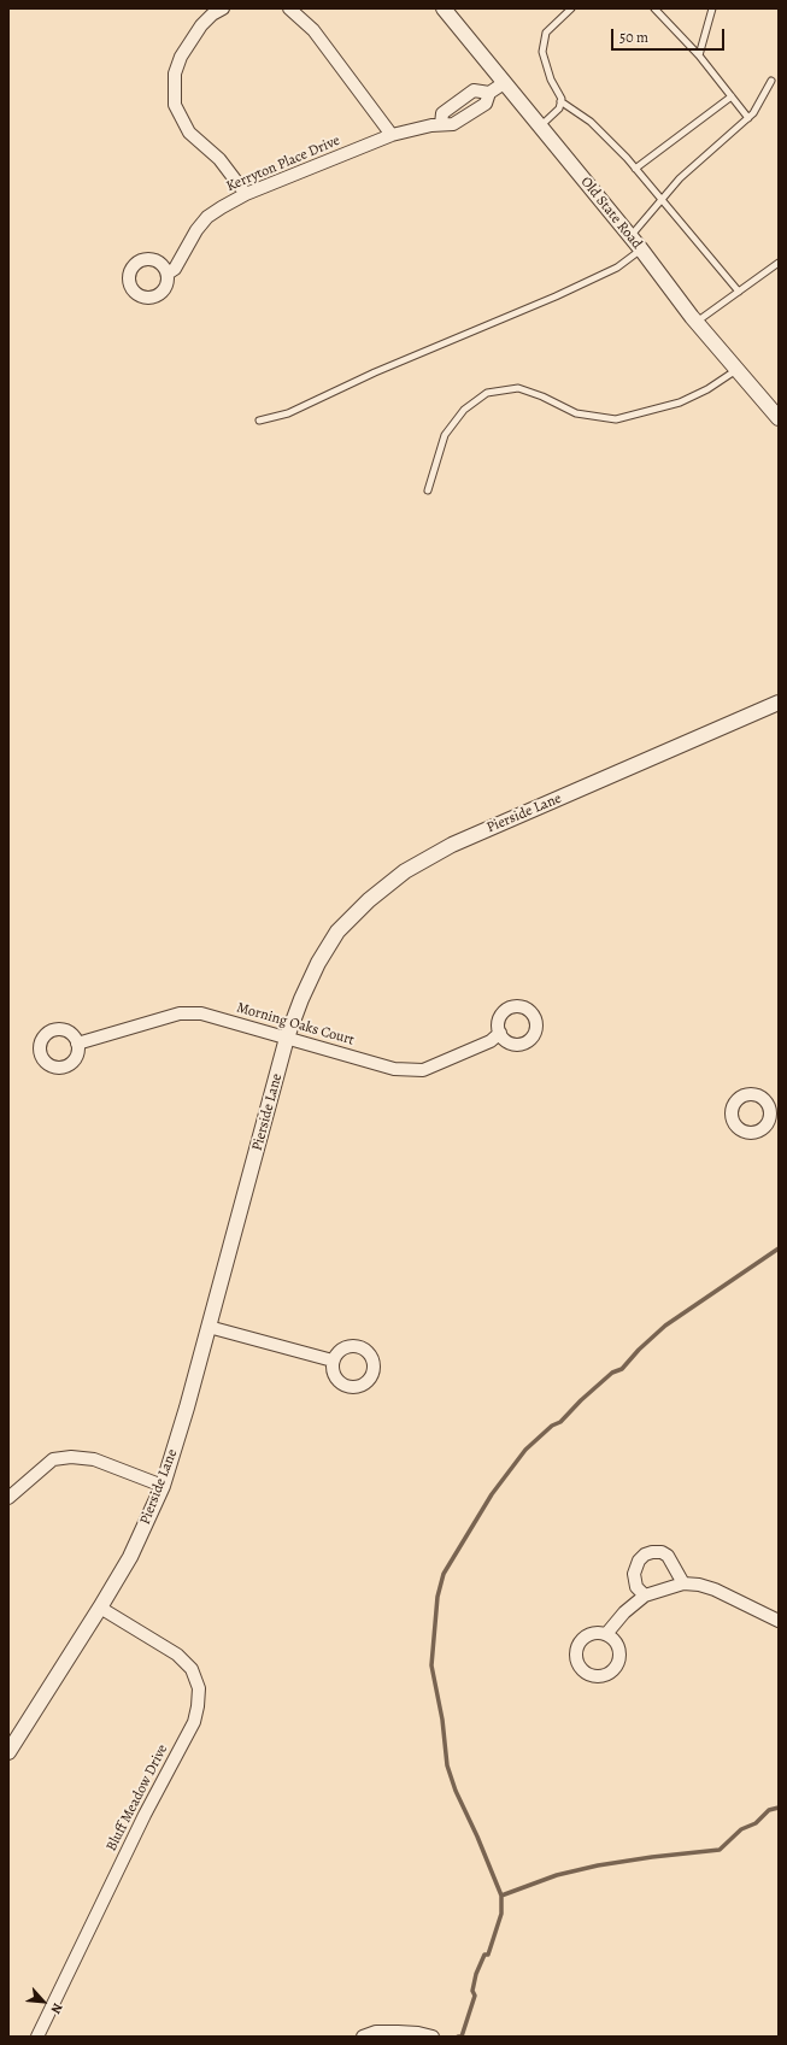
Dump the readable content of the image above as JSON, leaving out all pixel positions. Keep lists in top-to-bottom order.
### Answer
{
  "streets": {
    "street": [
      "Kerryton Place Drive",
      "Old State Road",
      "Pierside Lane",
      "Morning Oaks Court",
      "Bluff Meadow Drive"
    ]
  },
  "crossings": [
    ["Kerryton Place Drive", "Old State Road"],
    ["Pierside Lane", "Morning Oaks Court"],
    ["Pierside Lane", "Bluff Meadow Drive"]
  ],
  "scale_bar": "50 m",
  "north": "bottom right"
}
